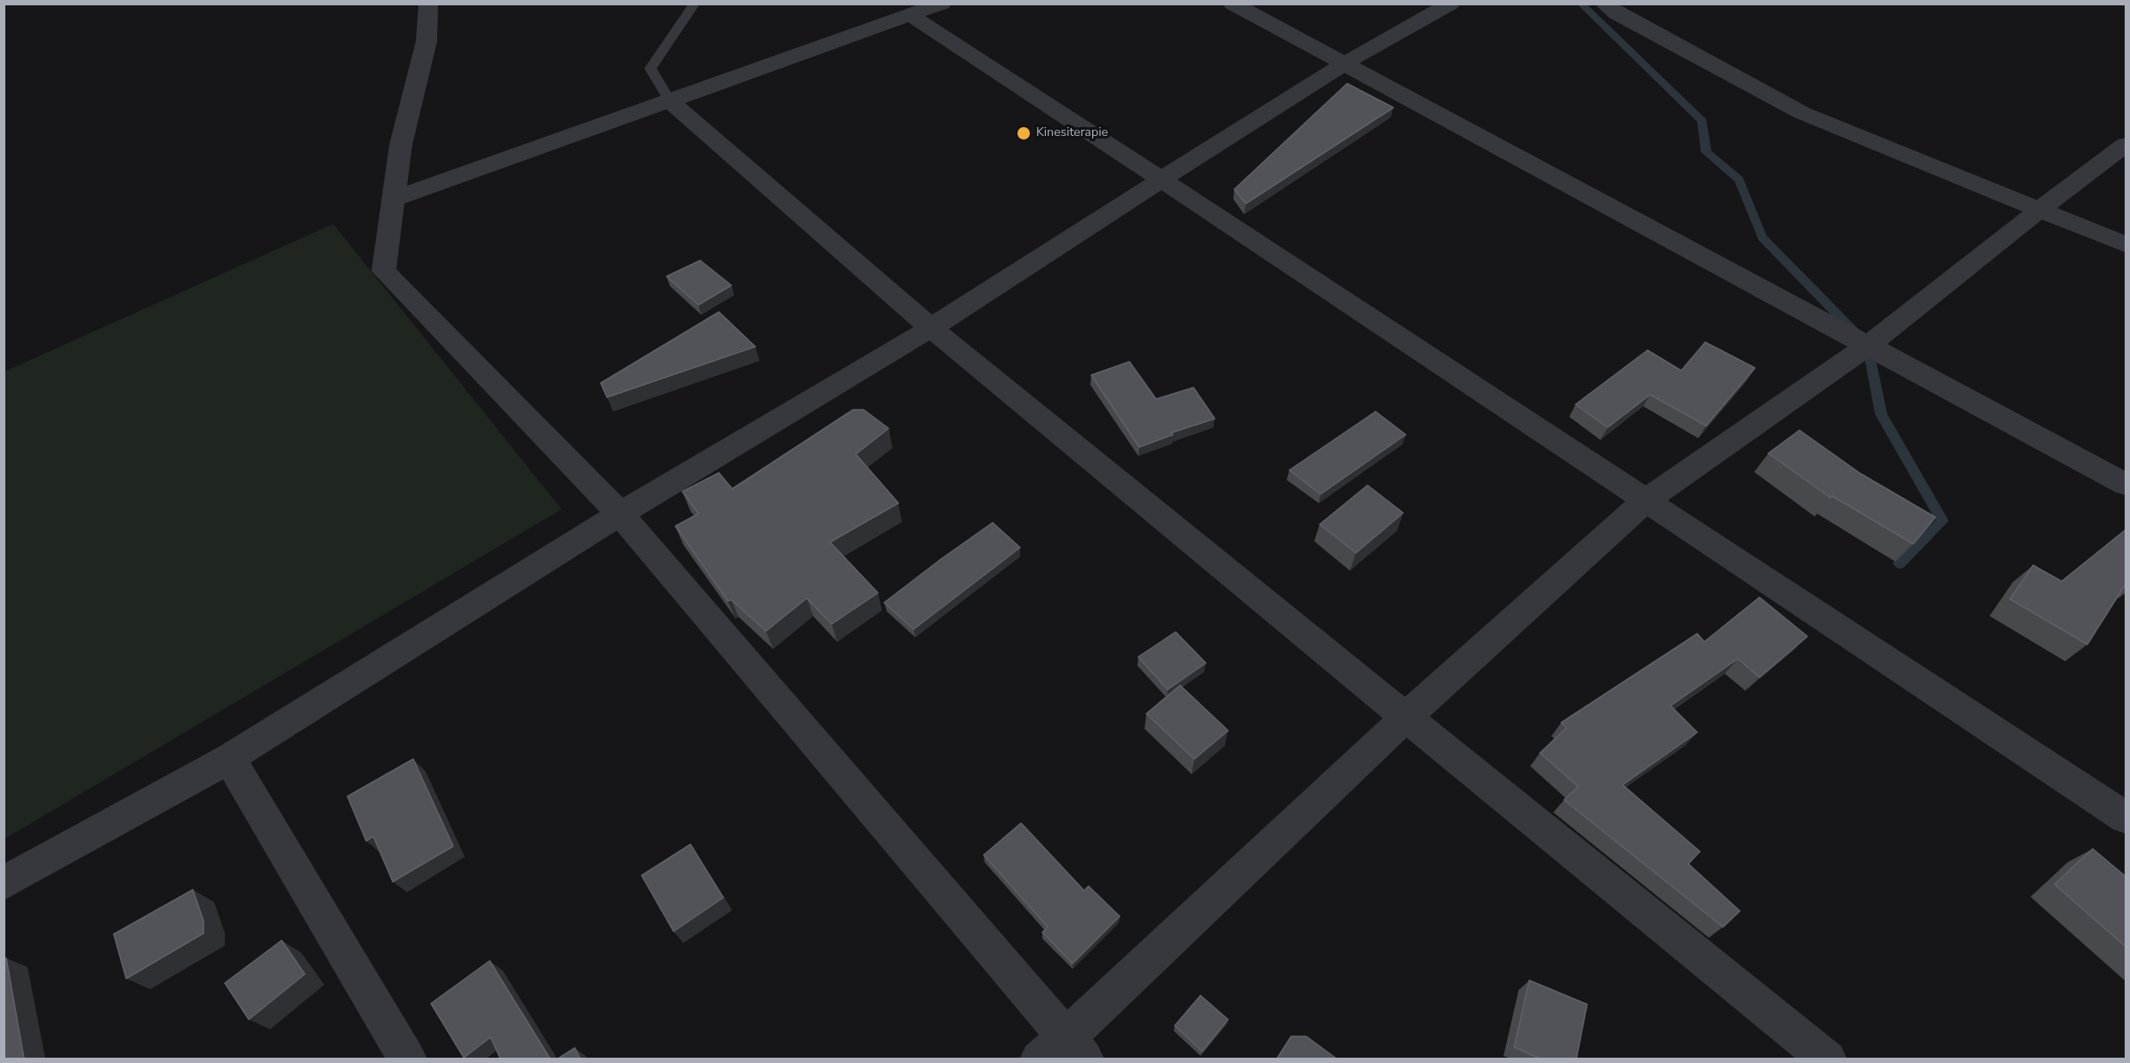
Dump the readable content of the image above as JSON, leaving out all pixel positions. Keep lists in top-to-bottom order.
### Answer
{
  "places": ["Kinesiterapie"]
}
